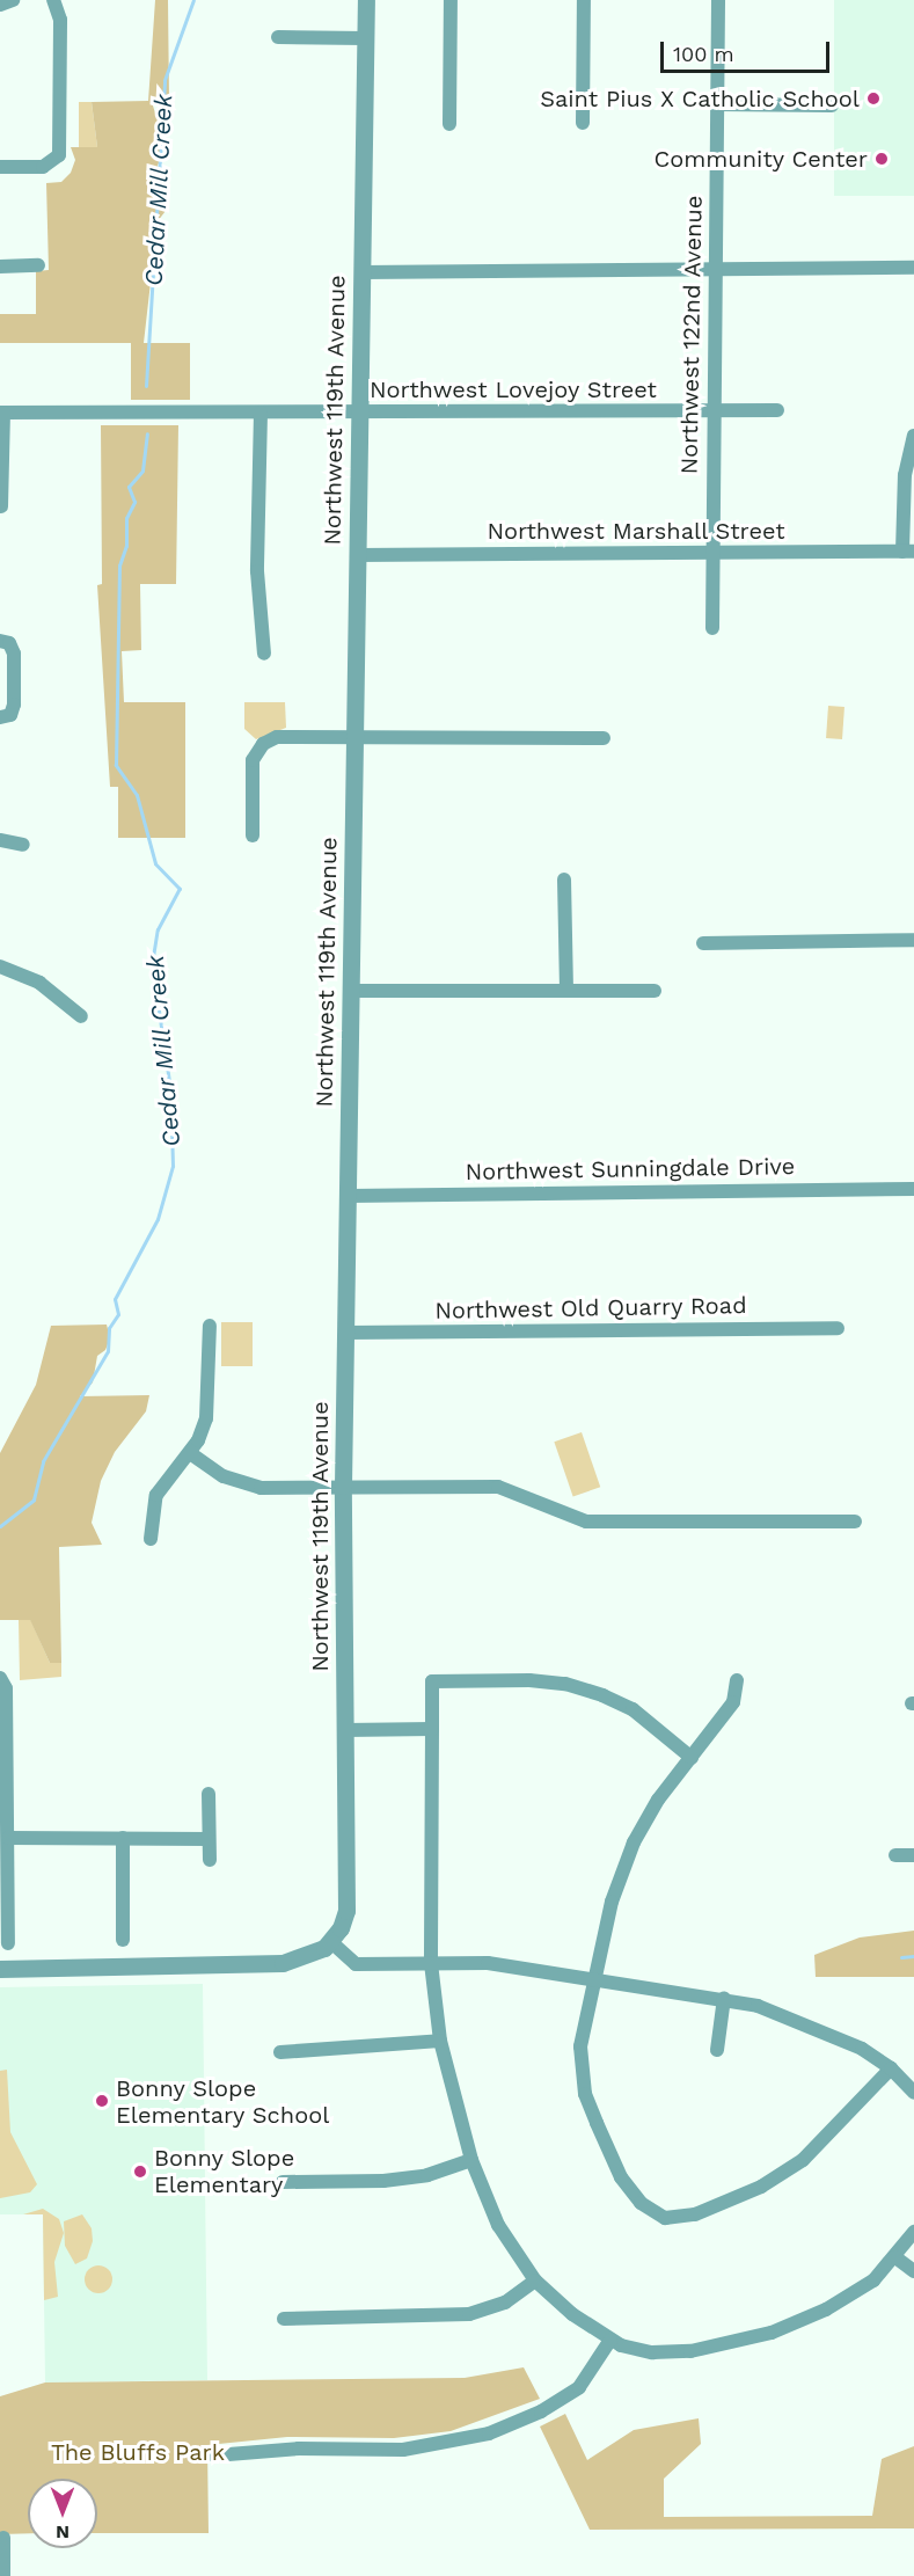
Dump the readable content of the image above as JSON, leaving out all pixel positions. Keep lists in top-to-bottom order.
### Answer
{
  "streets": {
    "street": [
      "Northwest 122nd Avenue",
      "Northwest Lovejoy Street",
      "Northwest 119th Avenue",
      "Northwest Marshall Street",
      "Northwest Sunningdale Drive",
      "Northwest Old Quarry Road"
    ]
  },
  "crossings": [
    ["Northwest 122nd Avenue", "Northwest Lovejoy Street"],
    ["Northwest 122nd Avenue", "Northwest Marshall Street"],
    ["Northwest Lovejoy Street", "Northwest 119th Avenue"],
    ["Northwest 119th Avenue", "Northwest Marshall Street"],
    ["Northwest 119th Avenue", "Northwest Sunningdale Drive"],
    ["Northwest 119th Avenue", "Northwest Old Quarry Road"]
  ],
  "water": ["Cedar Mill Creek"],
  "parks": ["The Bluffs Park"],
  "places": [
    "Saint Pius X Catholic School",
    "Community Center",
    "Bonny Slope Elementary School",
    "Bonny Slope Elementary"
  ],
  "scale_bar": "100 m",
  "north": "bottom"
}
